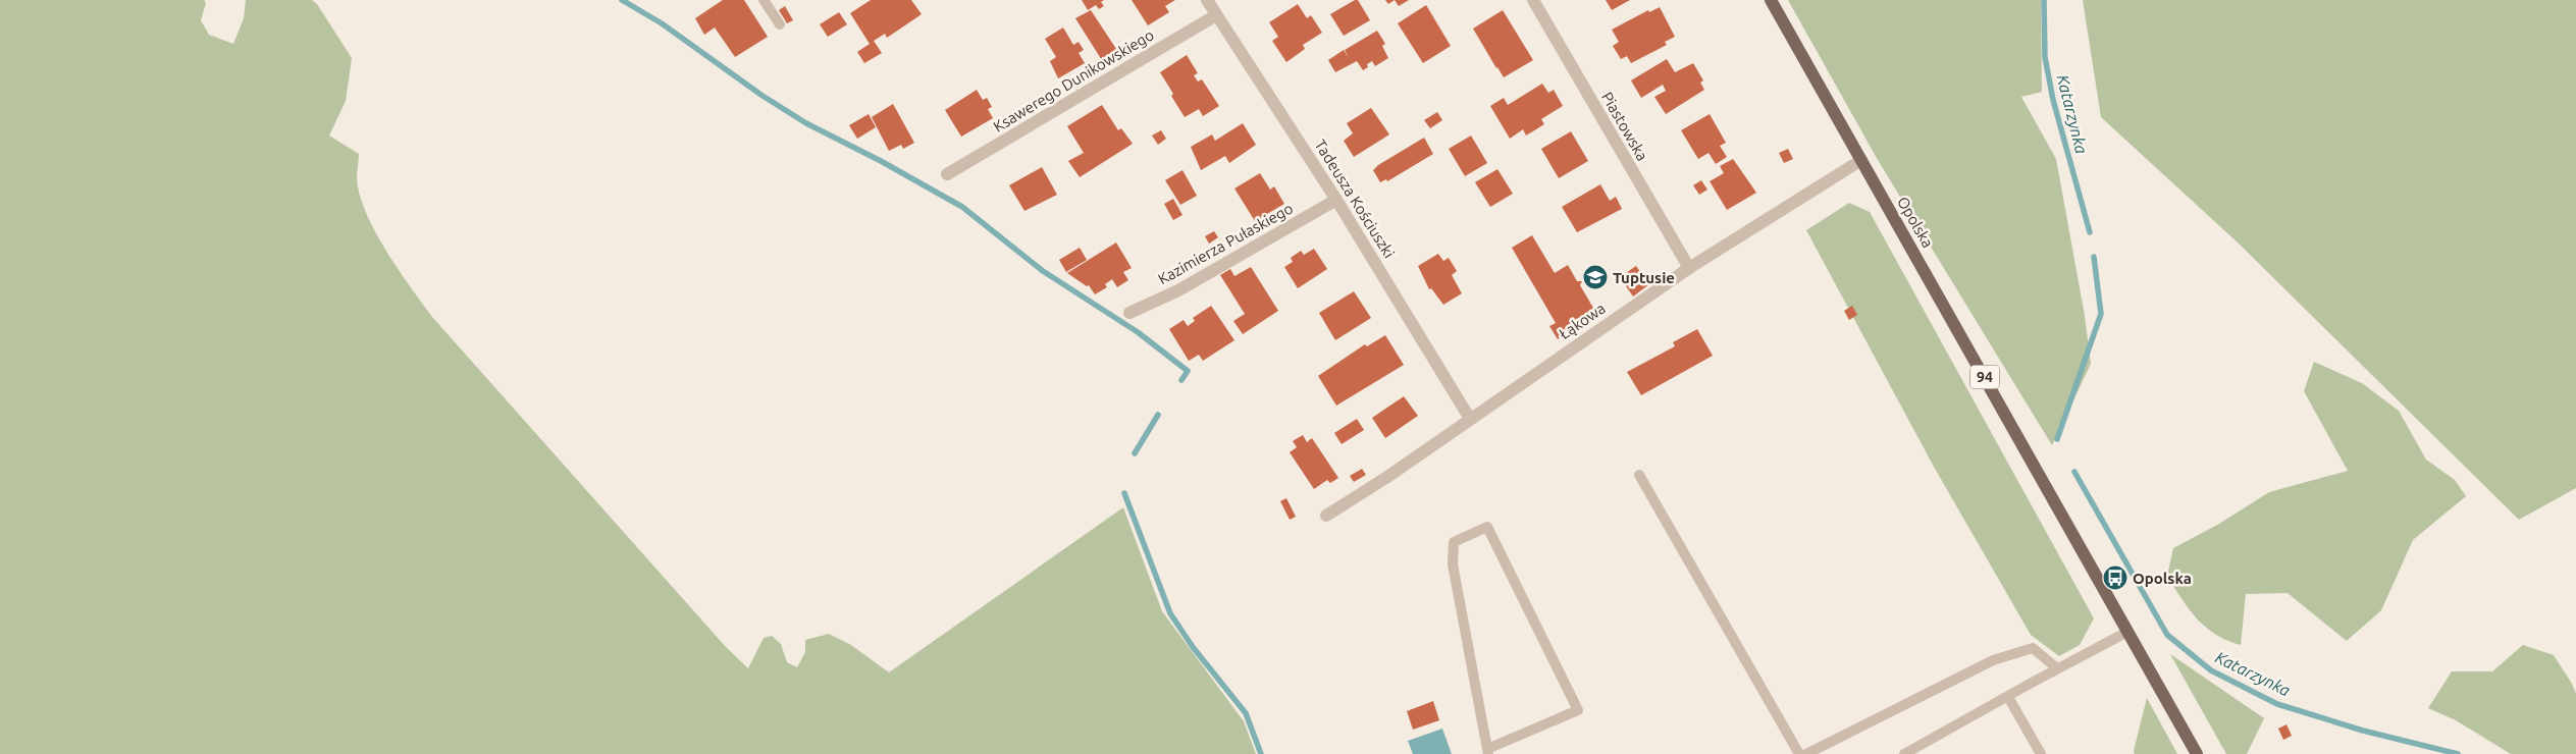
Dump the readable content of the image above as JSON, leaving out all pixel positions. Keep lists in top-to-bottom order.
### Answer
{
  "streets": {
    "main road": ["Opolska", "94"],
    "street": [
      "Ksawerego Dunikowskiego",
      "Piastowska",
      "Tadeusza Kościuszki",
      "Kazimierza Pułaskiego",
      "Łąkowa"
    ]
  },
  "crossings": [
    ["Ksawerego Dunikowskiego", "Tadeusza Kościuszki"],
    ["Piastowska", "Łąkowa"],
    ["Tadeusza Kościuszki", "Kazimierza Pułaskiego"],
    ["Tadeusza Kościuszki", "Łąkowa"],
    ["Opolska", "Łąkowa"]
  ],
  "water": ["Katarzynka"],
  "places": {
    "school or university": ["Tuptusie"],
    "bus stop": ["Opolska"]
  }
}
